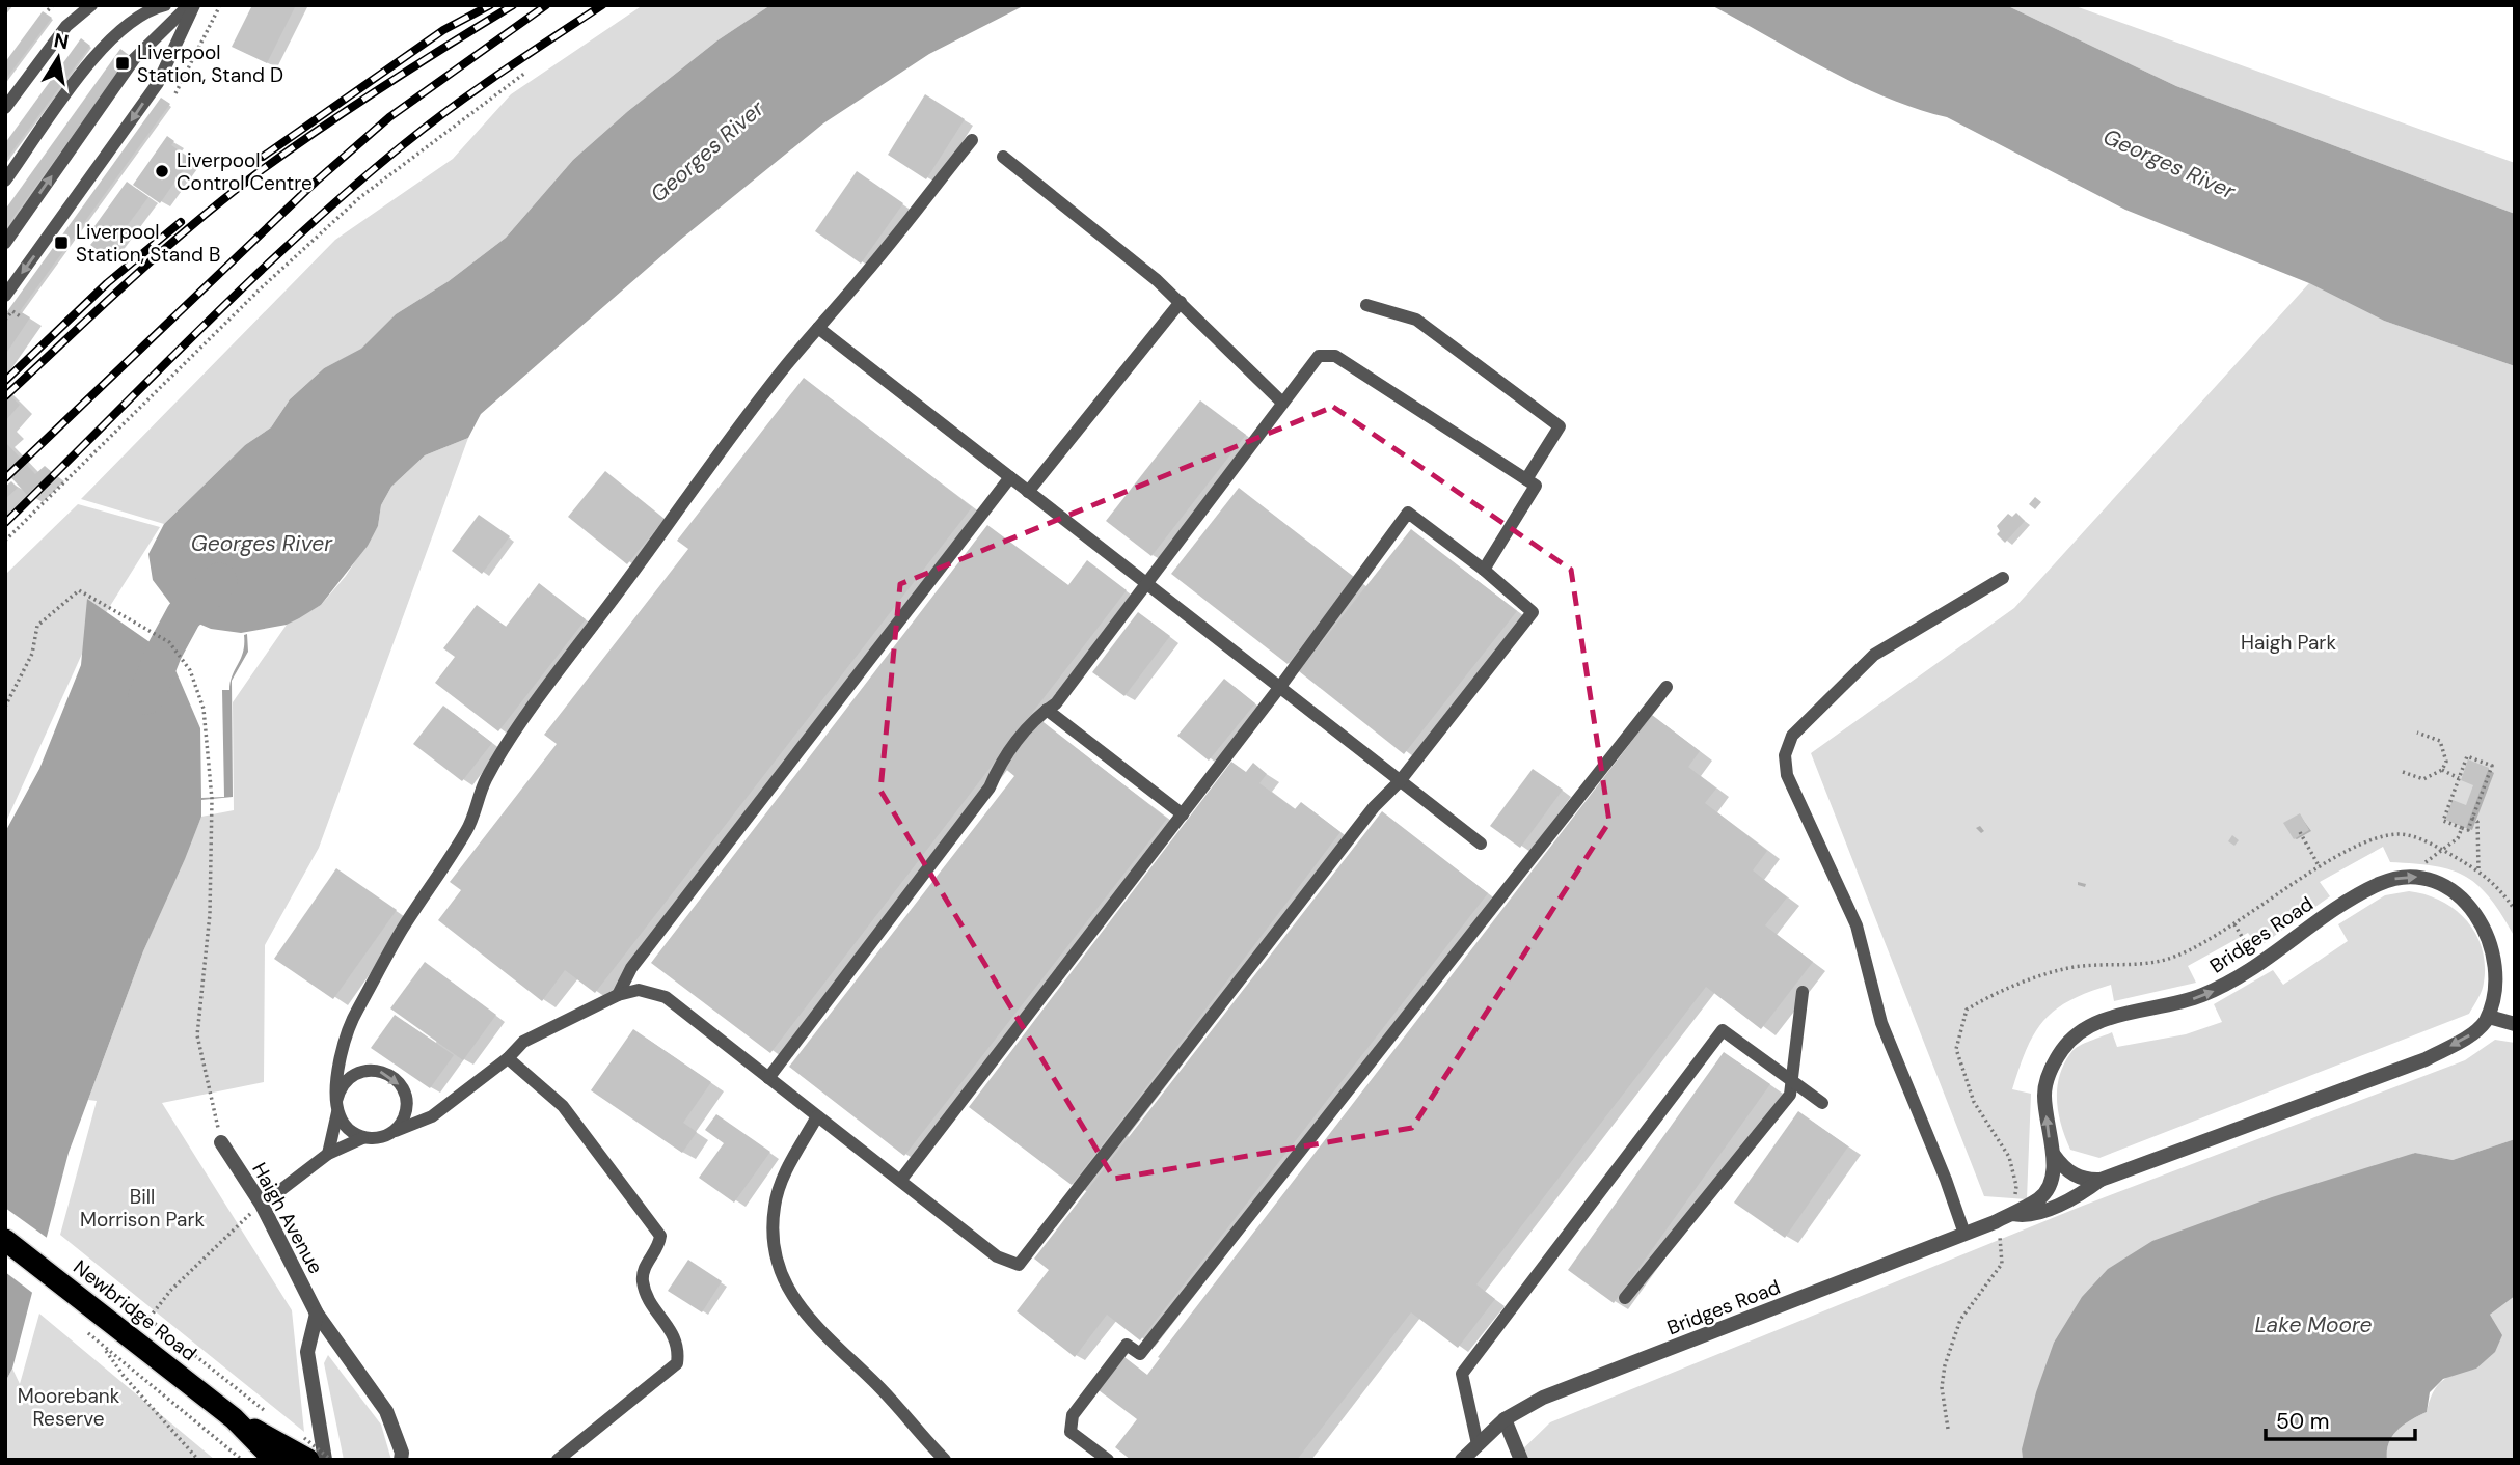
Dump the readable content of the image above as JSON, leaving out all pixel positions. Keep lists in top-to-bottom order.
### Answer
{
  "streets": {
    "highway": ["Newbridge Road"],
    "street": ["Bridges Road", "Haigh Avenue"]
  },
  "water": ["Georges River", "Lake Moore"],
  "parks": ["Haigh Park", "Bill Morrison Park", "Moorebank Reserve"],
  "places": {
    "transit": ["Liverpool Station, Stand D", "Liverpool Station, Stand B"],
    "other": ["Liverpool Control Centre"]
  },
  "scale_bar": "50 m",
  "north": "top"
}
